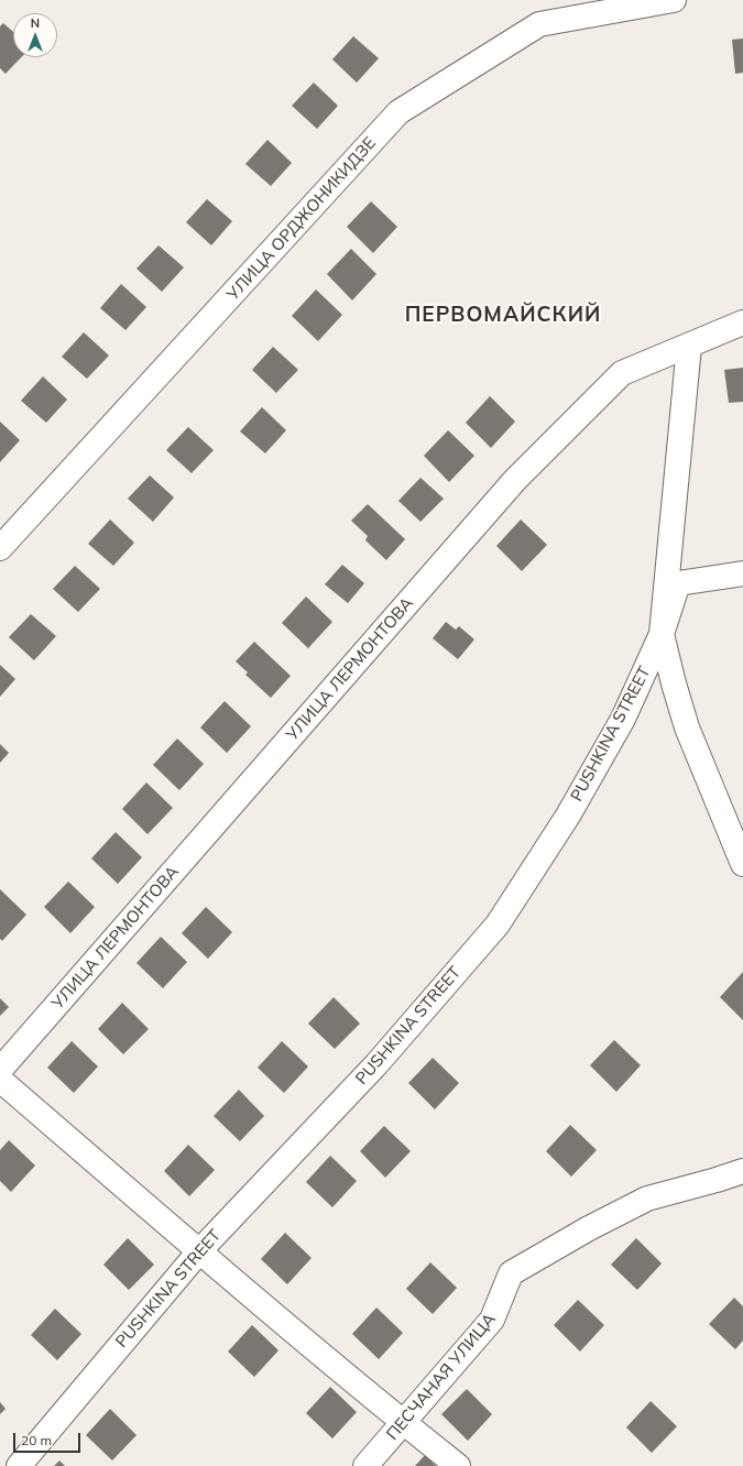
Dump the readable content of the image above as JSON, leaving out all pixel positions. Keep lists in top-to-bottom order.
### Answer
{
  "streets": {
    "street": [
      "УЛИЦА ОРДЖОНИКИДЗЕ",
      "УЛИЦА ЛЕРМОНТОВА",
      "PUSHKINA STREET",
      "ПЕСЧАНАЯ УЛИЦА"
    ]
  },
  "districts": ["ПЕРВОМАЙСКИЙ"],
  "scale_bar": "20 m",
  "north": "top"
}
